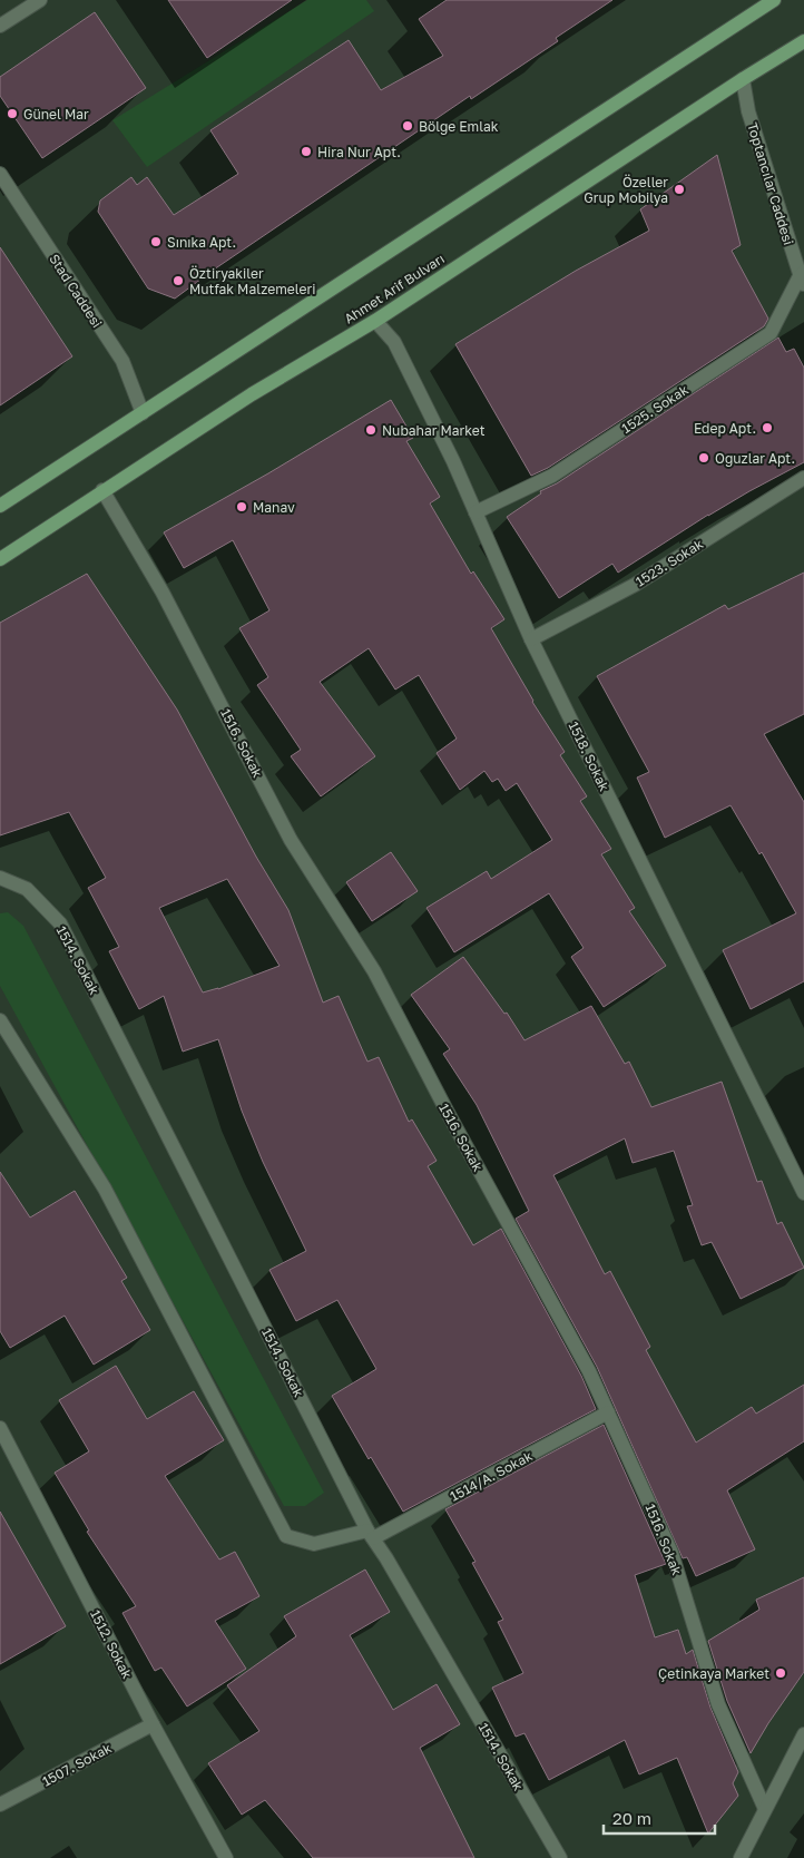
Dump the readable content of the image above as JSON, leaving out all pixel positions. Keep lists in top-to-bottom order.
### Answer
{
  "streets": {
    "main road": ["Ahmet Arif Bulvarı"],
    "street": [
      "Toptancılar Caddesi",
      "Stad Caddesi",
      "1525. Sokak",
      "1523. Sokak",
      "1516. Sokak",
      "1518. Sokak",
      "1514. Sokak",
      "1514/A. Sokak",
      "1512. Sokak",
      "1507. Sokak"
    ]
  },
  "crossings": [
    ["Toptancılar Caddesi", "Ahmet Arif Bulvarı"],
    ["Toptancılar Caddesi", "1525. Sokak"],
    ["Ahmet Arif Bulvarı", "1516. Sokak"],
    ["Ahmet Arif Bulvarı", "1518. Sokak"],
    ["1525. Sokak", "1518. Sokak"],
    ["1523. Sokak", "1518. Sokak"],
    ["1516. Sokak", "1514/A. Sokak"],
    ["1514. Sokak", "1514/A. Sokak"],
    ["1512. Sokak", "1507. Sokak"]
  ],
  "places": [
    "Günel Mar",
    "Bölge Emlak",
    "Hira Nur Apt.",
    "Özeller Grup Mobilya",
    "Sınıka Apt.",
    "Öztiryakiler Mutfak Malzemeleri",
    "Edep Apt.",
    "Nubahar Market",
    "Oğuzlar Apt.",
    "Manav",
    "Çetinkaya Market"
  ],
  "scale_bar": "20 m"
}
